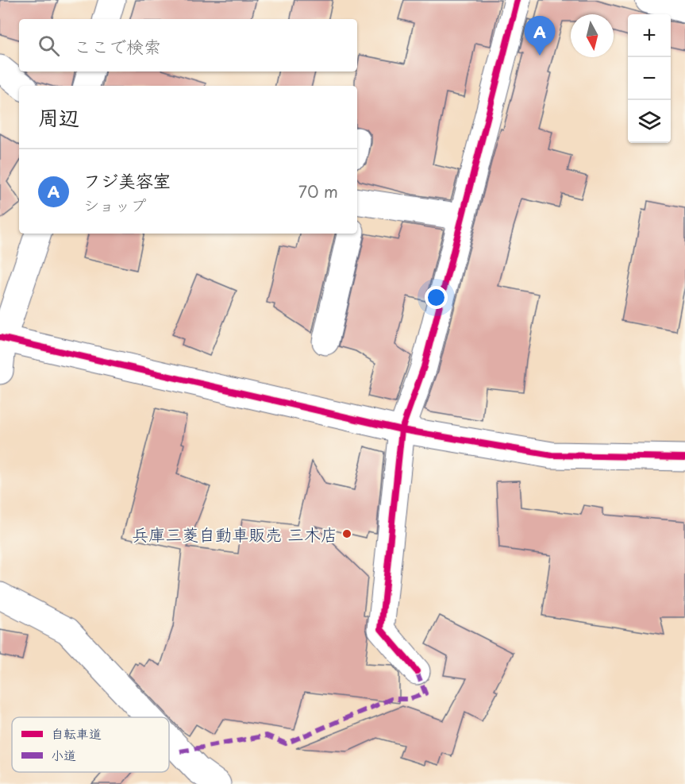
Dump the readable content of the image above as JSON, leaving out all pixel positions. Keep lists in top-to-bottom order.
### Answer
{
  "places": ["兵庫三菱自動車販売 三木店"],
  "legend": ["自転車道", "小道"],
  "north": "bottom",
  "page": {
    "map_buttons": ["+", "−"],
    "pins": "A",
    "search": "ここで検索",
    "heading": "周辺",
    "list": [
      {
        "mark": "A",
        "name": "フジ美容室",
        "note": "ショップ",
        "value": "70 m"
      }
    ]
  }
}
